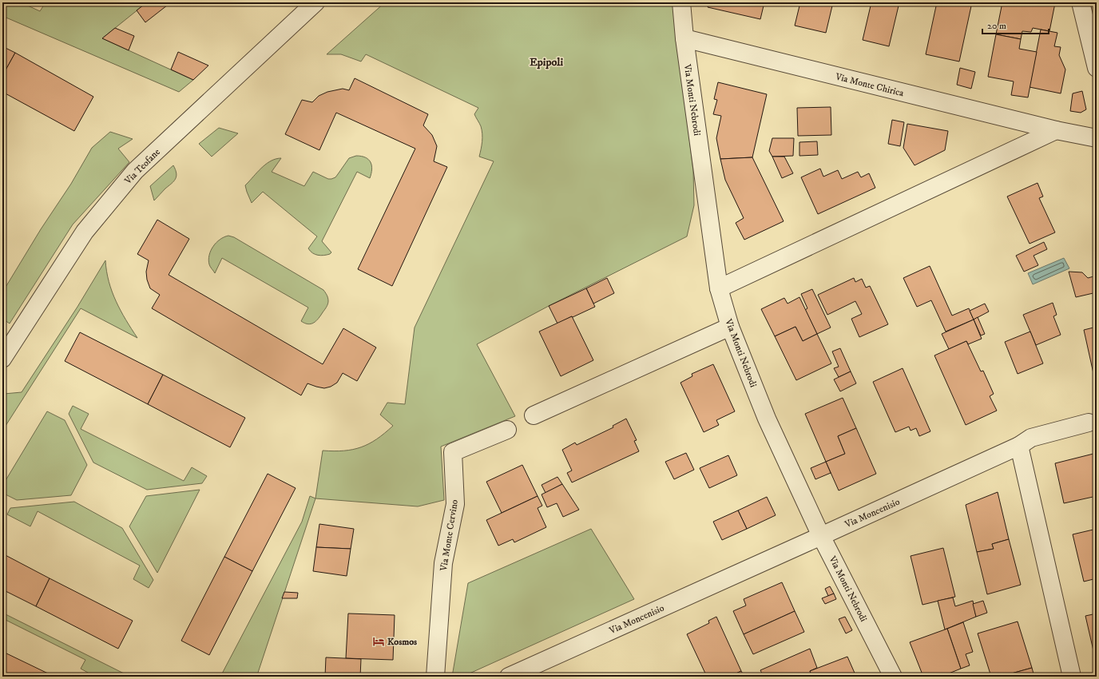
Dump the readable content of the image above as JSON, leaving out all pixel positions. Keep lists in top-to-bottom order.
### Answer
{
  "streets": {
    "street": [
      "Via Monte Chirica",
      "Via Monti Nebrodi",
      "Via Teofane",
      "Via Moncenisio",
      "Via Monte Cervino"
    ]
  },
  "crossings": [
    ["Via Monte Chirica", "Via Monti Nebrodi"],
    ["Via Monti Nebrodi", "Via Moncenisio"]
  ],
  "districts": ["Epipoli"],
  "places": {
    "hotel": ["Kosmos"]
  },
  "scale_bar": "20 m"
}
